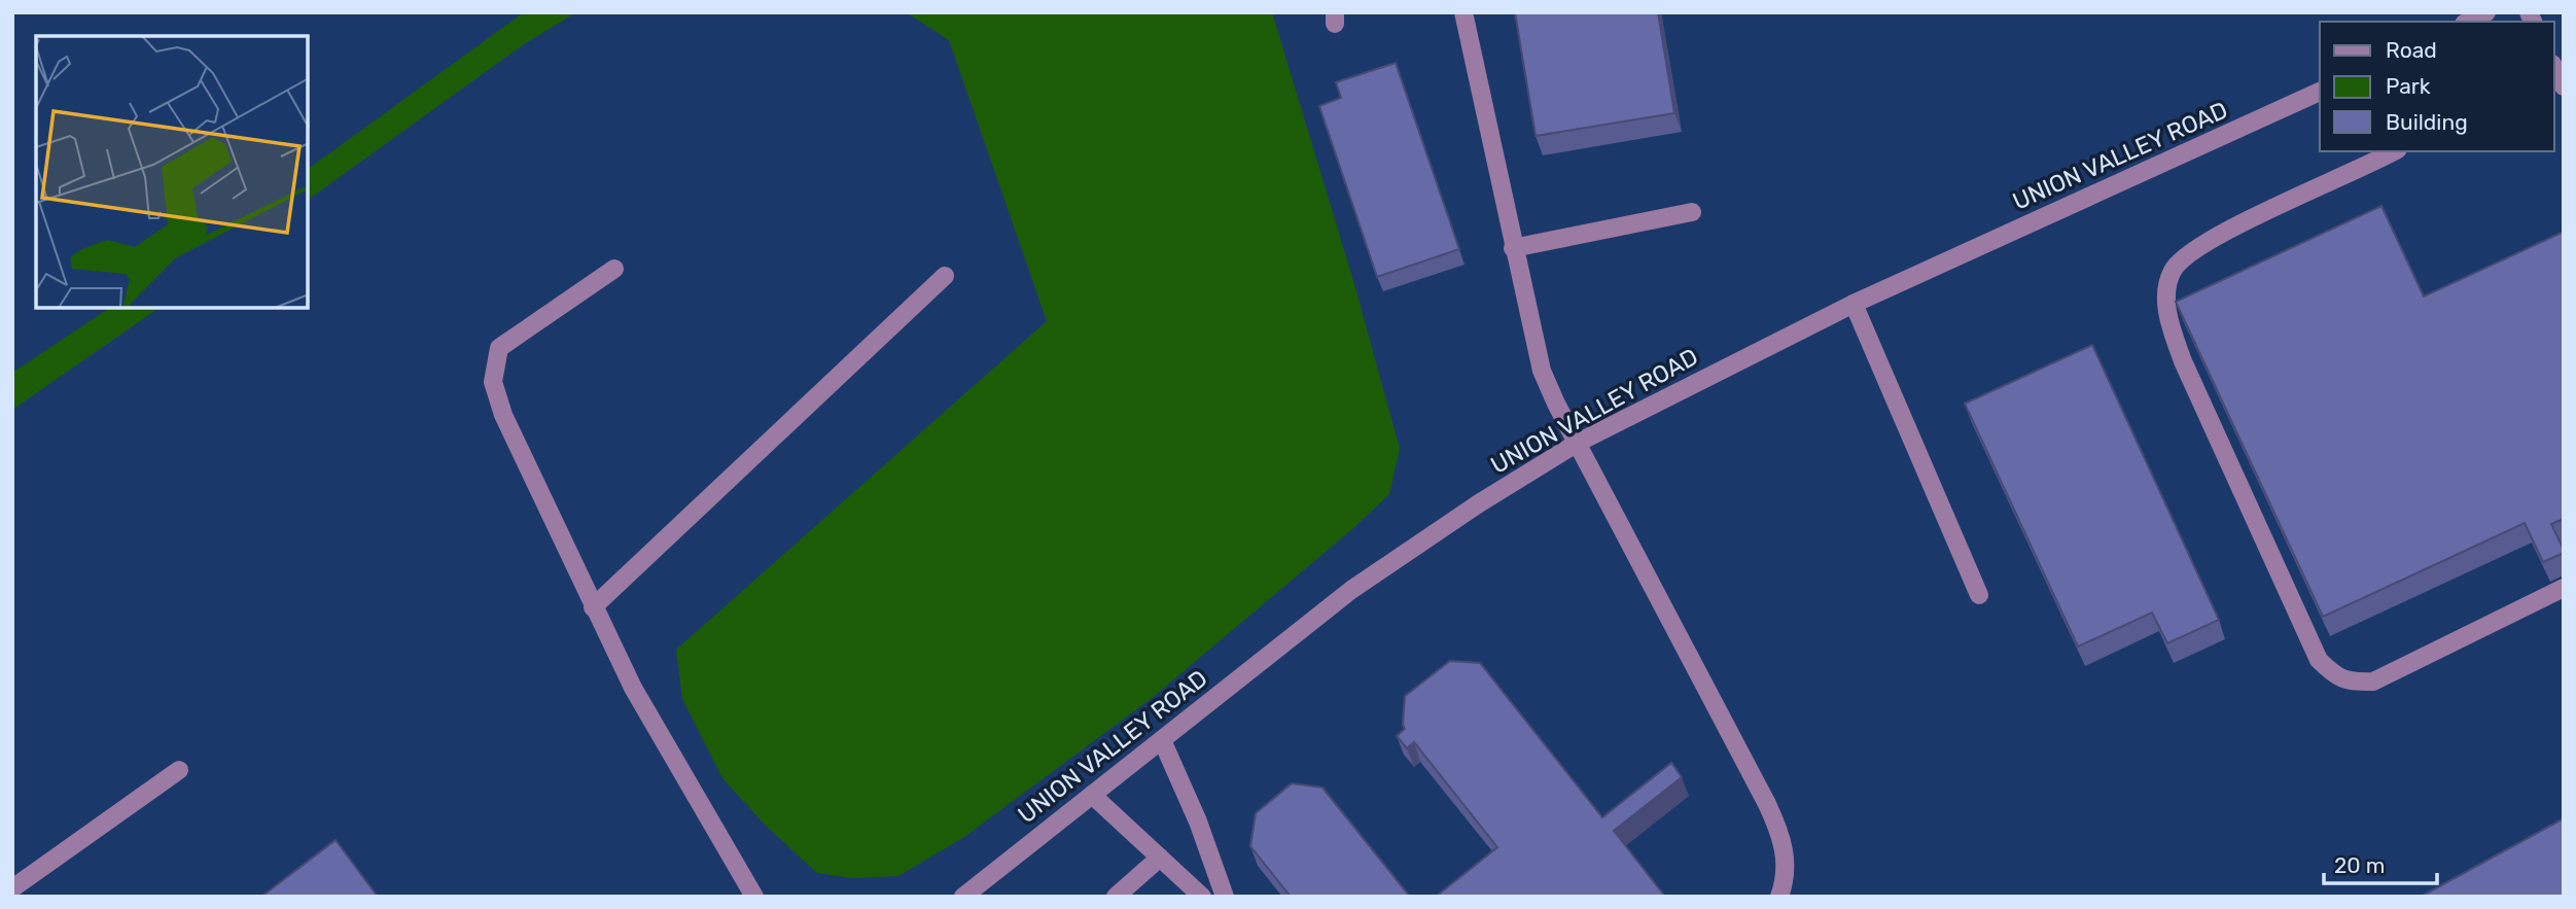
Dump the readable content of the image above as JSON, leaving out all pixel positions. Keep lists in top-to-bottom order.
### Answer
{
  "streets": {
    "street": ["UNION VALLEY ROAD"]
  },
  "legend": ["Road", "Park", "Building"],
  "scale_bar": "20 m"
}
